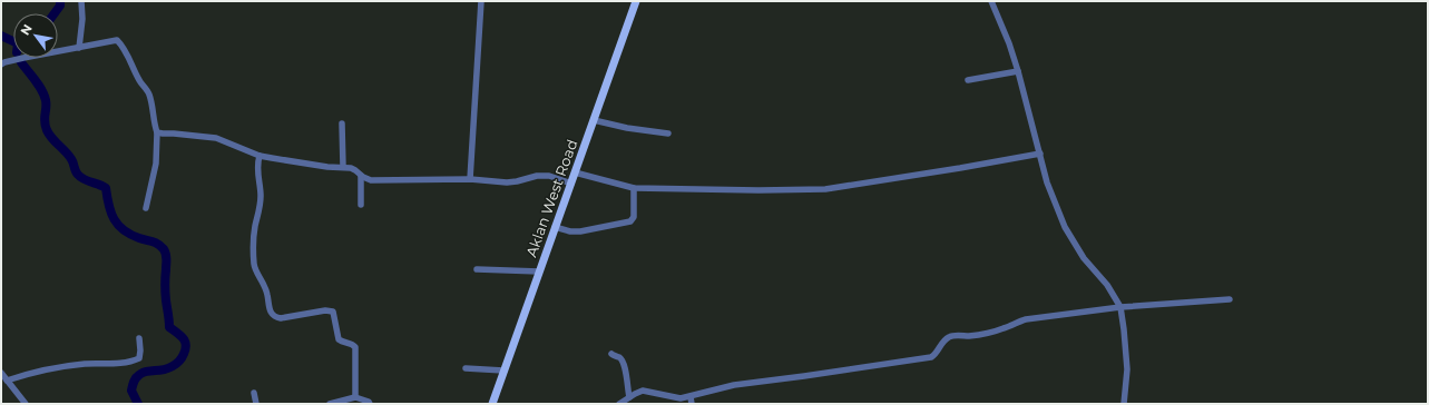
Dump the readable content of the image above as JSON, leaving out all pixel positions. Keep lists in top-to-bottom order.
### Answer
{
  "streets": {
    "main road": ["Aklan West Road"]
  },
  "north": "top left"
}
